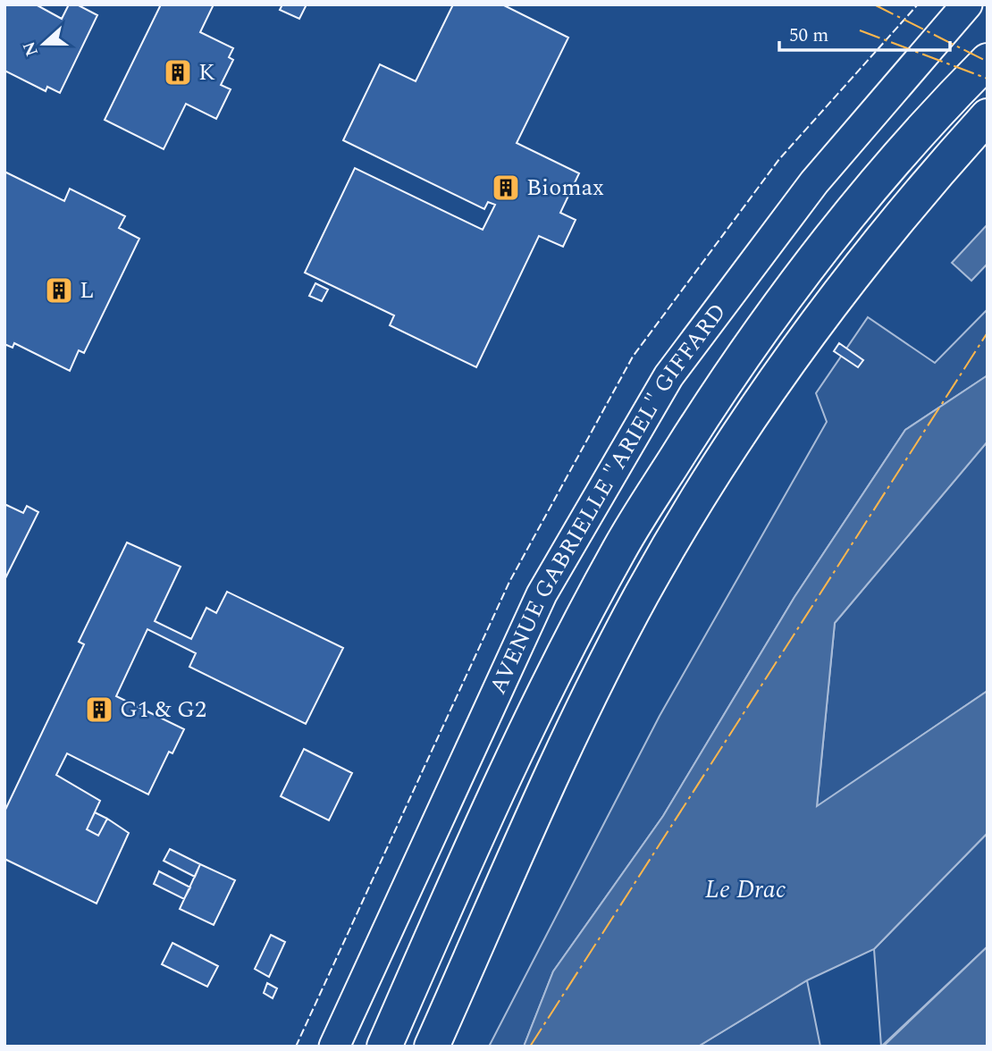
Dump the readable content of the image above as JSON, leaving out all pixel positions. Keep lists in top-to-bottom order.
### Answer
{
  "streets": {
    "street": ["AVENUE GABRIELLE \"ARIEL\" GIFFARD"]
  },
  "water": ["Le Drac"],
  "places": {
    "building": [
      "K",
      "Biomax",
      "L",
      "G1 & G2"
    ]
  },
  "scale_bar": "50 m",
  "north": "left"
}
